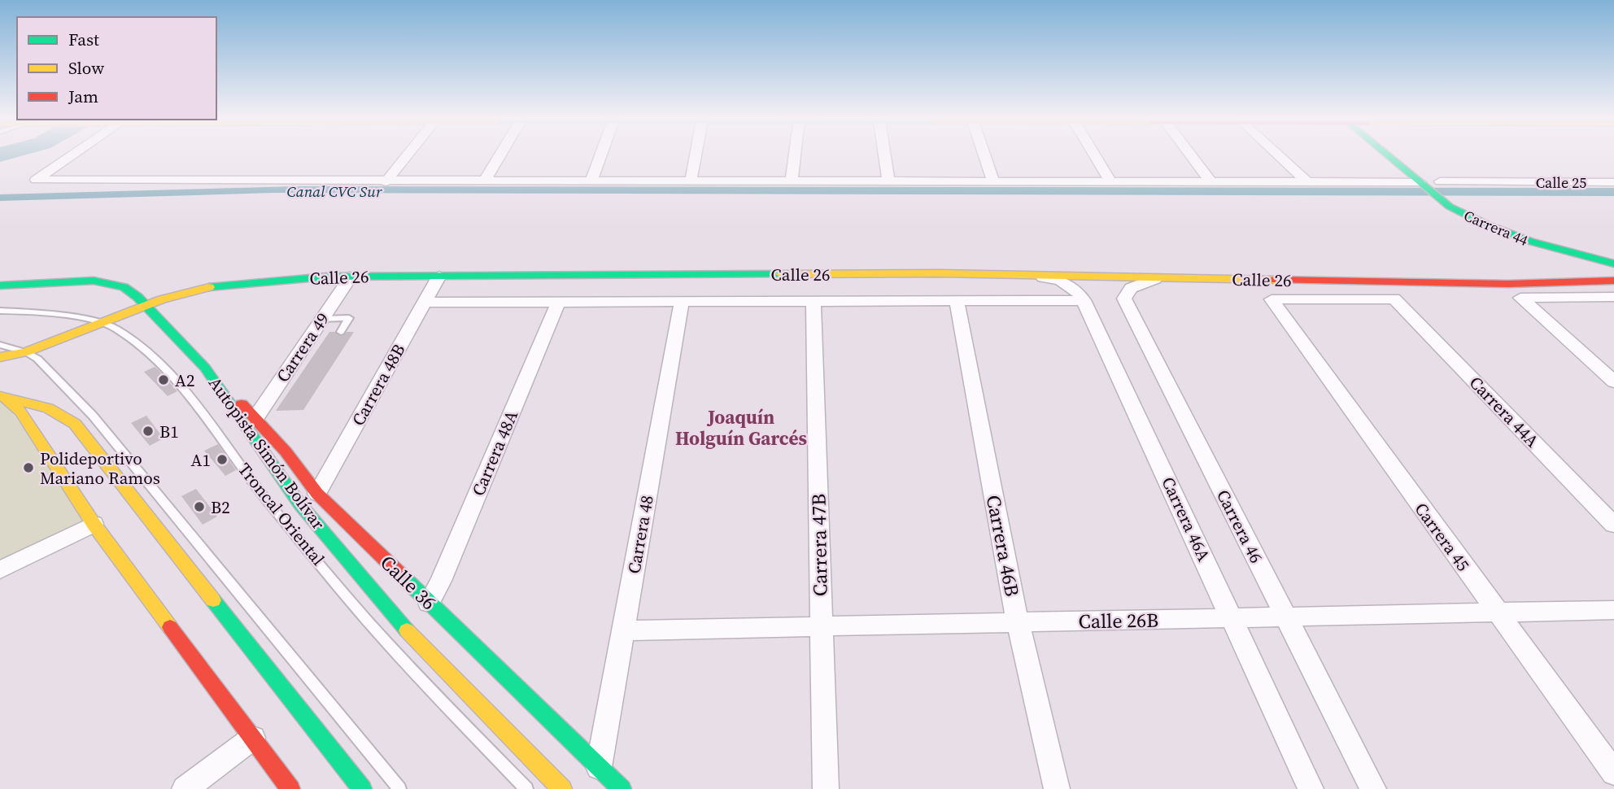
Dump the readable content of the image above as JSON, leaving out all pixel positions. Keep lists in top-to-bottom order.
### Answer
{
  "streets": {
    "main road": [
      "Carrera 44",
      "Calle 26",
      "Autopista Simón Bolívar",
      "Calle 36"
    ],
    "street": [
      "Calle 25",
      "Carrera 49",
      "Carrera 48B",
      "Carrera 44A",
      "Carrera 48A",
      "Carrera 46A",
      "Carrera 46",
      "Carrera 48",
      "Carrera 45",
      "Carrera 47B",
      "Carrera 46B",
      "Calle 26B"
    ],
    "lane": ["Troncal Oriental"]
  },
  "crossings": [
    ["Calle 25", "Carrera 44"],
    ["Calle 26", "Carrera 49"],
    ["Calle 26", "Carrera 48B"],
    ["Calle 26", "Carrera 44A"],
    ["Calle 26", "Autopista Simón Bolívar"],
    ["Calle 26", "Carrera 48A"],
    ["Calle 26", "Troncal Oriental"],
    ["Calle 26", "Carrera 46A"],
    ["Calle 26", "Carrera 46"],
    ["Calle 26", "Carrera 48"],
    ["Calle 26", "Carrera 45"],
    ["Calle 26", "Carrera 47B"],
    ["Calle 26", "Carrera 46B"],
    ["Carrera 49", "Calle 36"],
    ["Carrera 48B", "Calle 36"],
    ["Autopista Simón Bolívar", "Calle 36"],
    ["Carrera 48A", "Calle 36"],
    ["Carrera 46A", "Calle 26B"],
    ["Carrera 46", "Calle 26B"],
    ["Carrera 48", "Calle 36"],
    ["Carrera 48", "Calle 26B"],
    ["Carrera 45", "Calle 26B"],
    ["Carrera 47B", "Calle 26B"],
    ["Carrera 46B", "Calle 26B"]
  ],
  "districts": ["Joaquín Holguín Garcés"],
  "water": ["Canal CVC Sur"],
  "places": [
    "A2",
    "B1",
    "A1",
    "Polideportivo Mariano Ramos",
    "B2"
  ],
  "legend": ["Fast", "Slow", "Jam"]
}
